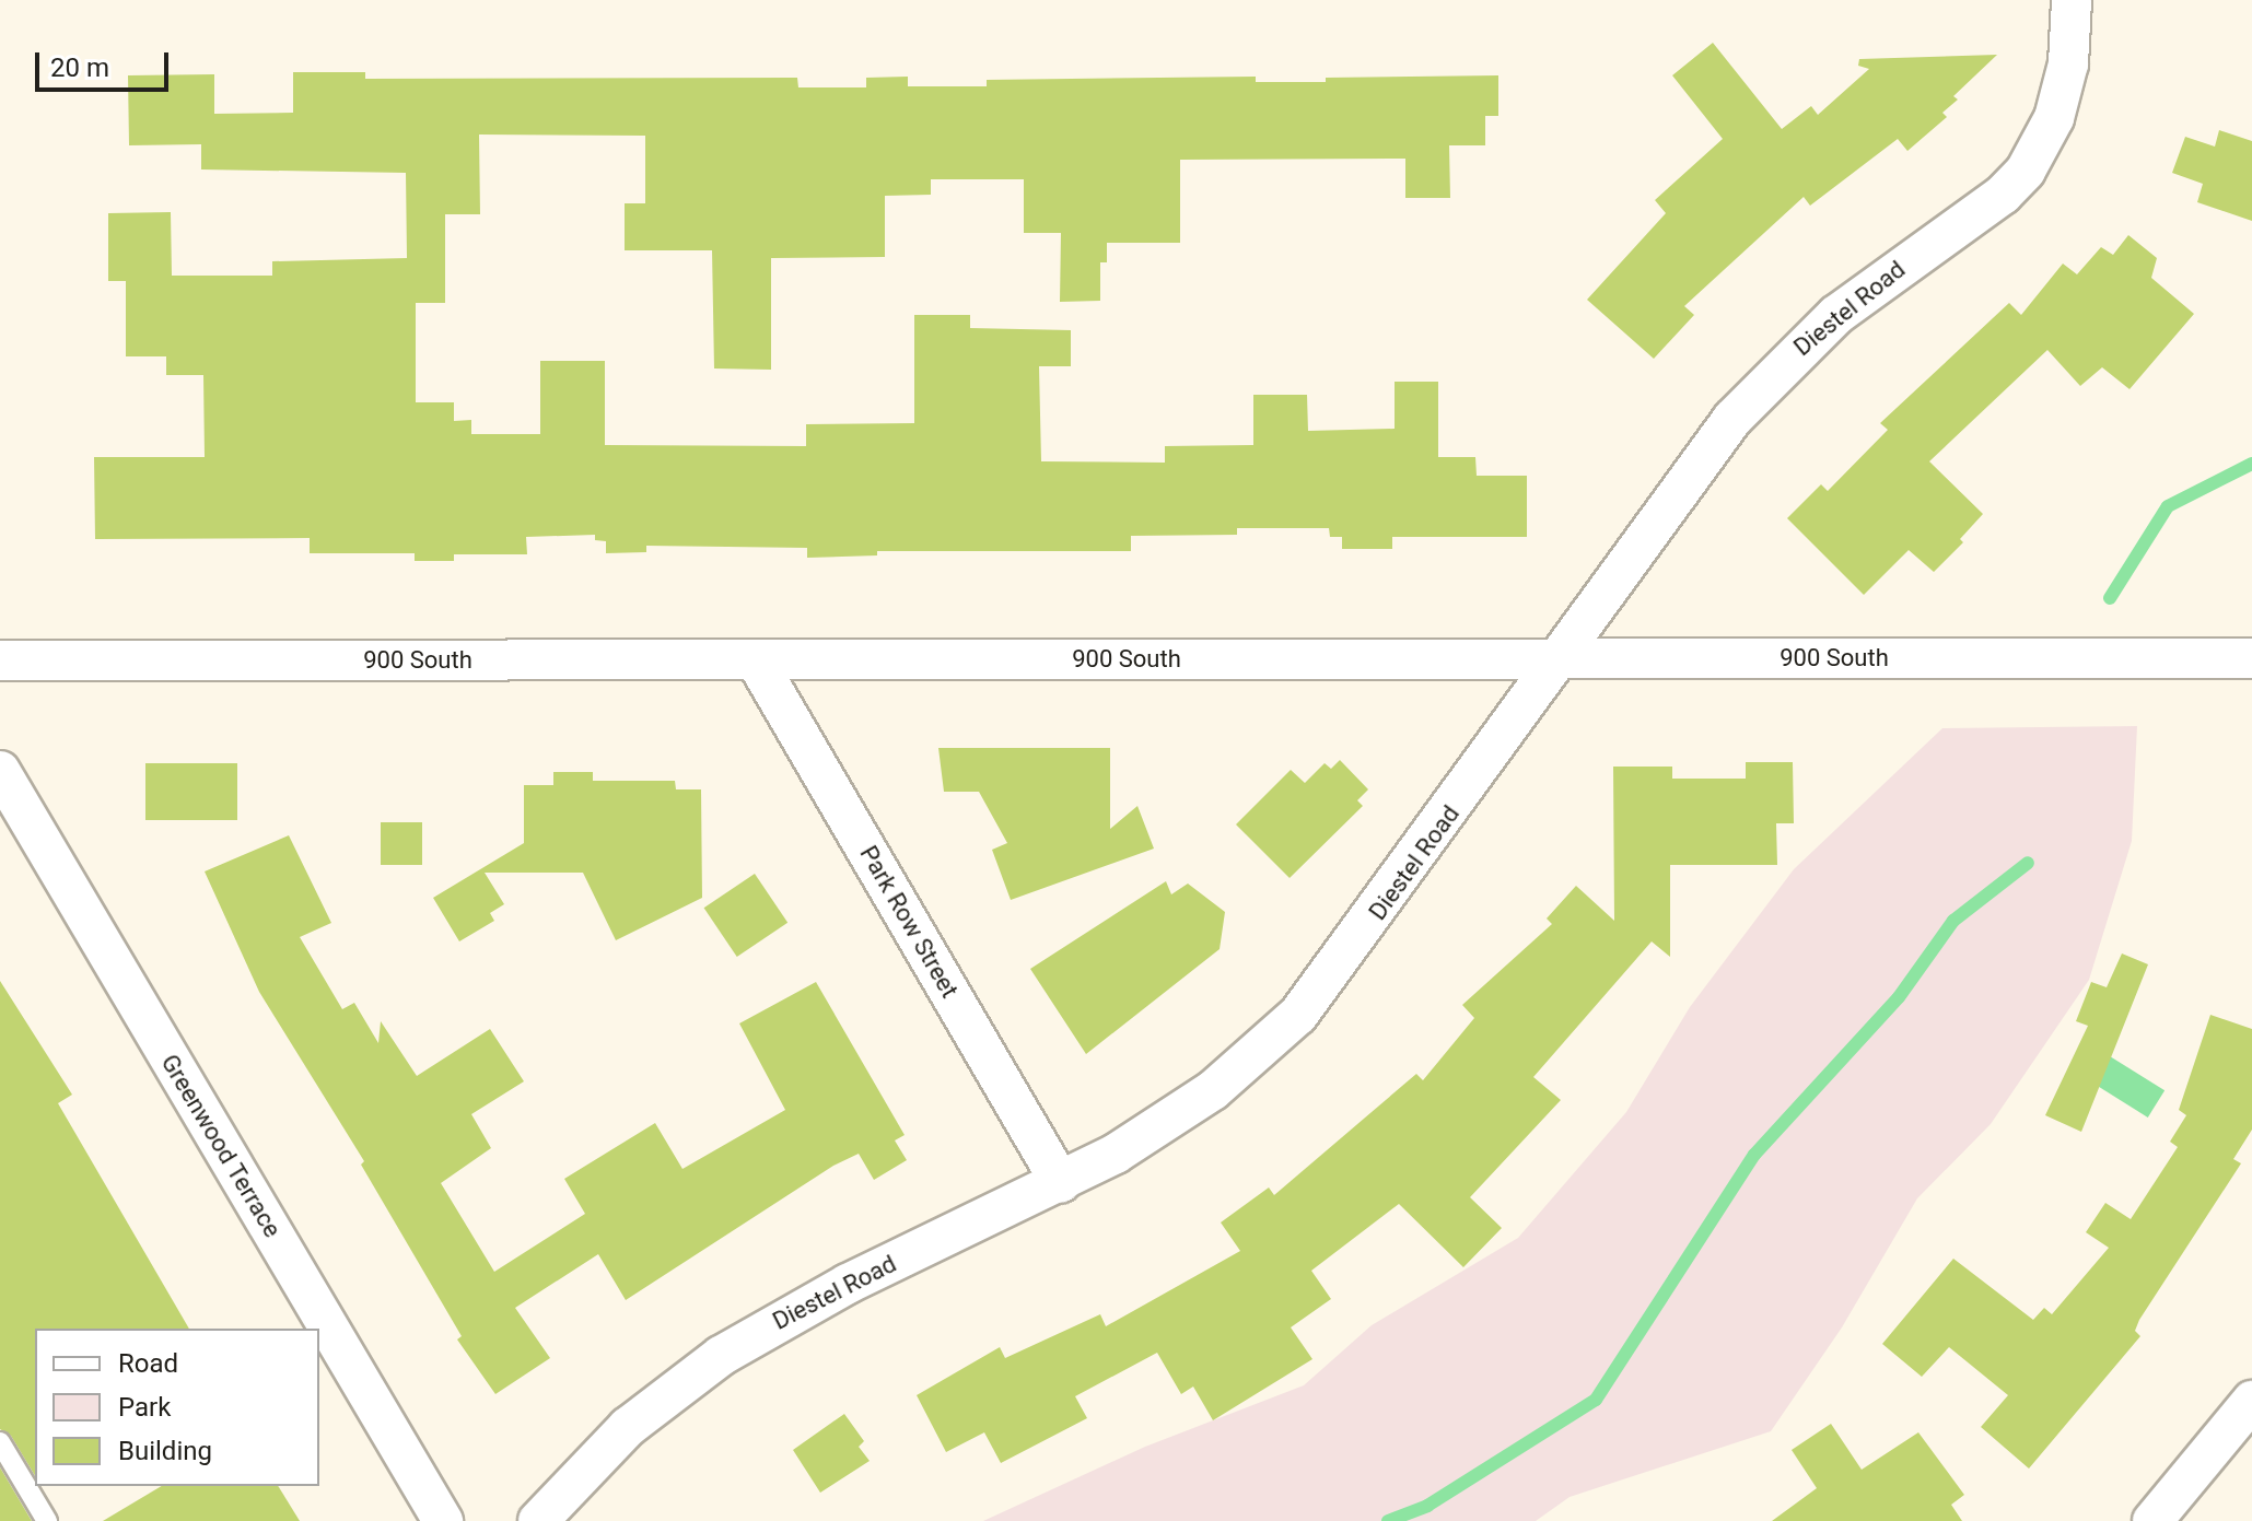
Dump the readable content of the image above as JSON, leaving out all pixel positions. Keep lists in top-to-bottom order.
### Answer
{
  "streets": {
    "street": [
      "Diestel Road",
      "900 South",
      "Park Row Street",
      "Greenwood Terrace"
    ]
  },
  "crossings": [
    ["Diestel Road", "900 South"],
    ["Diestel Road", "Park Row Street"],
    ["900 South", "Park Row Street"]
  ],
  "legend": ["Road", "Park", "Building"],
  "scale_bar": "20 m"
}
